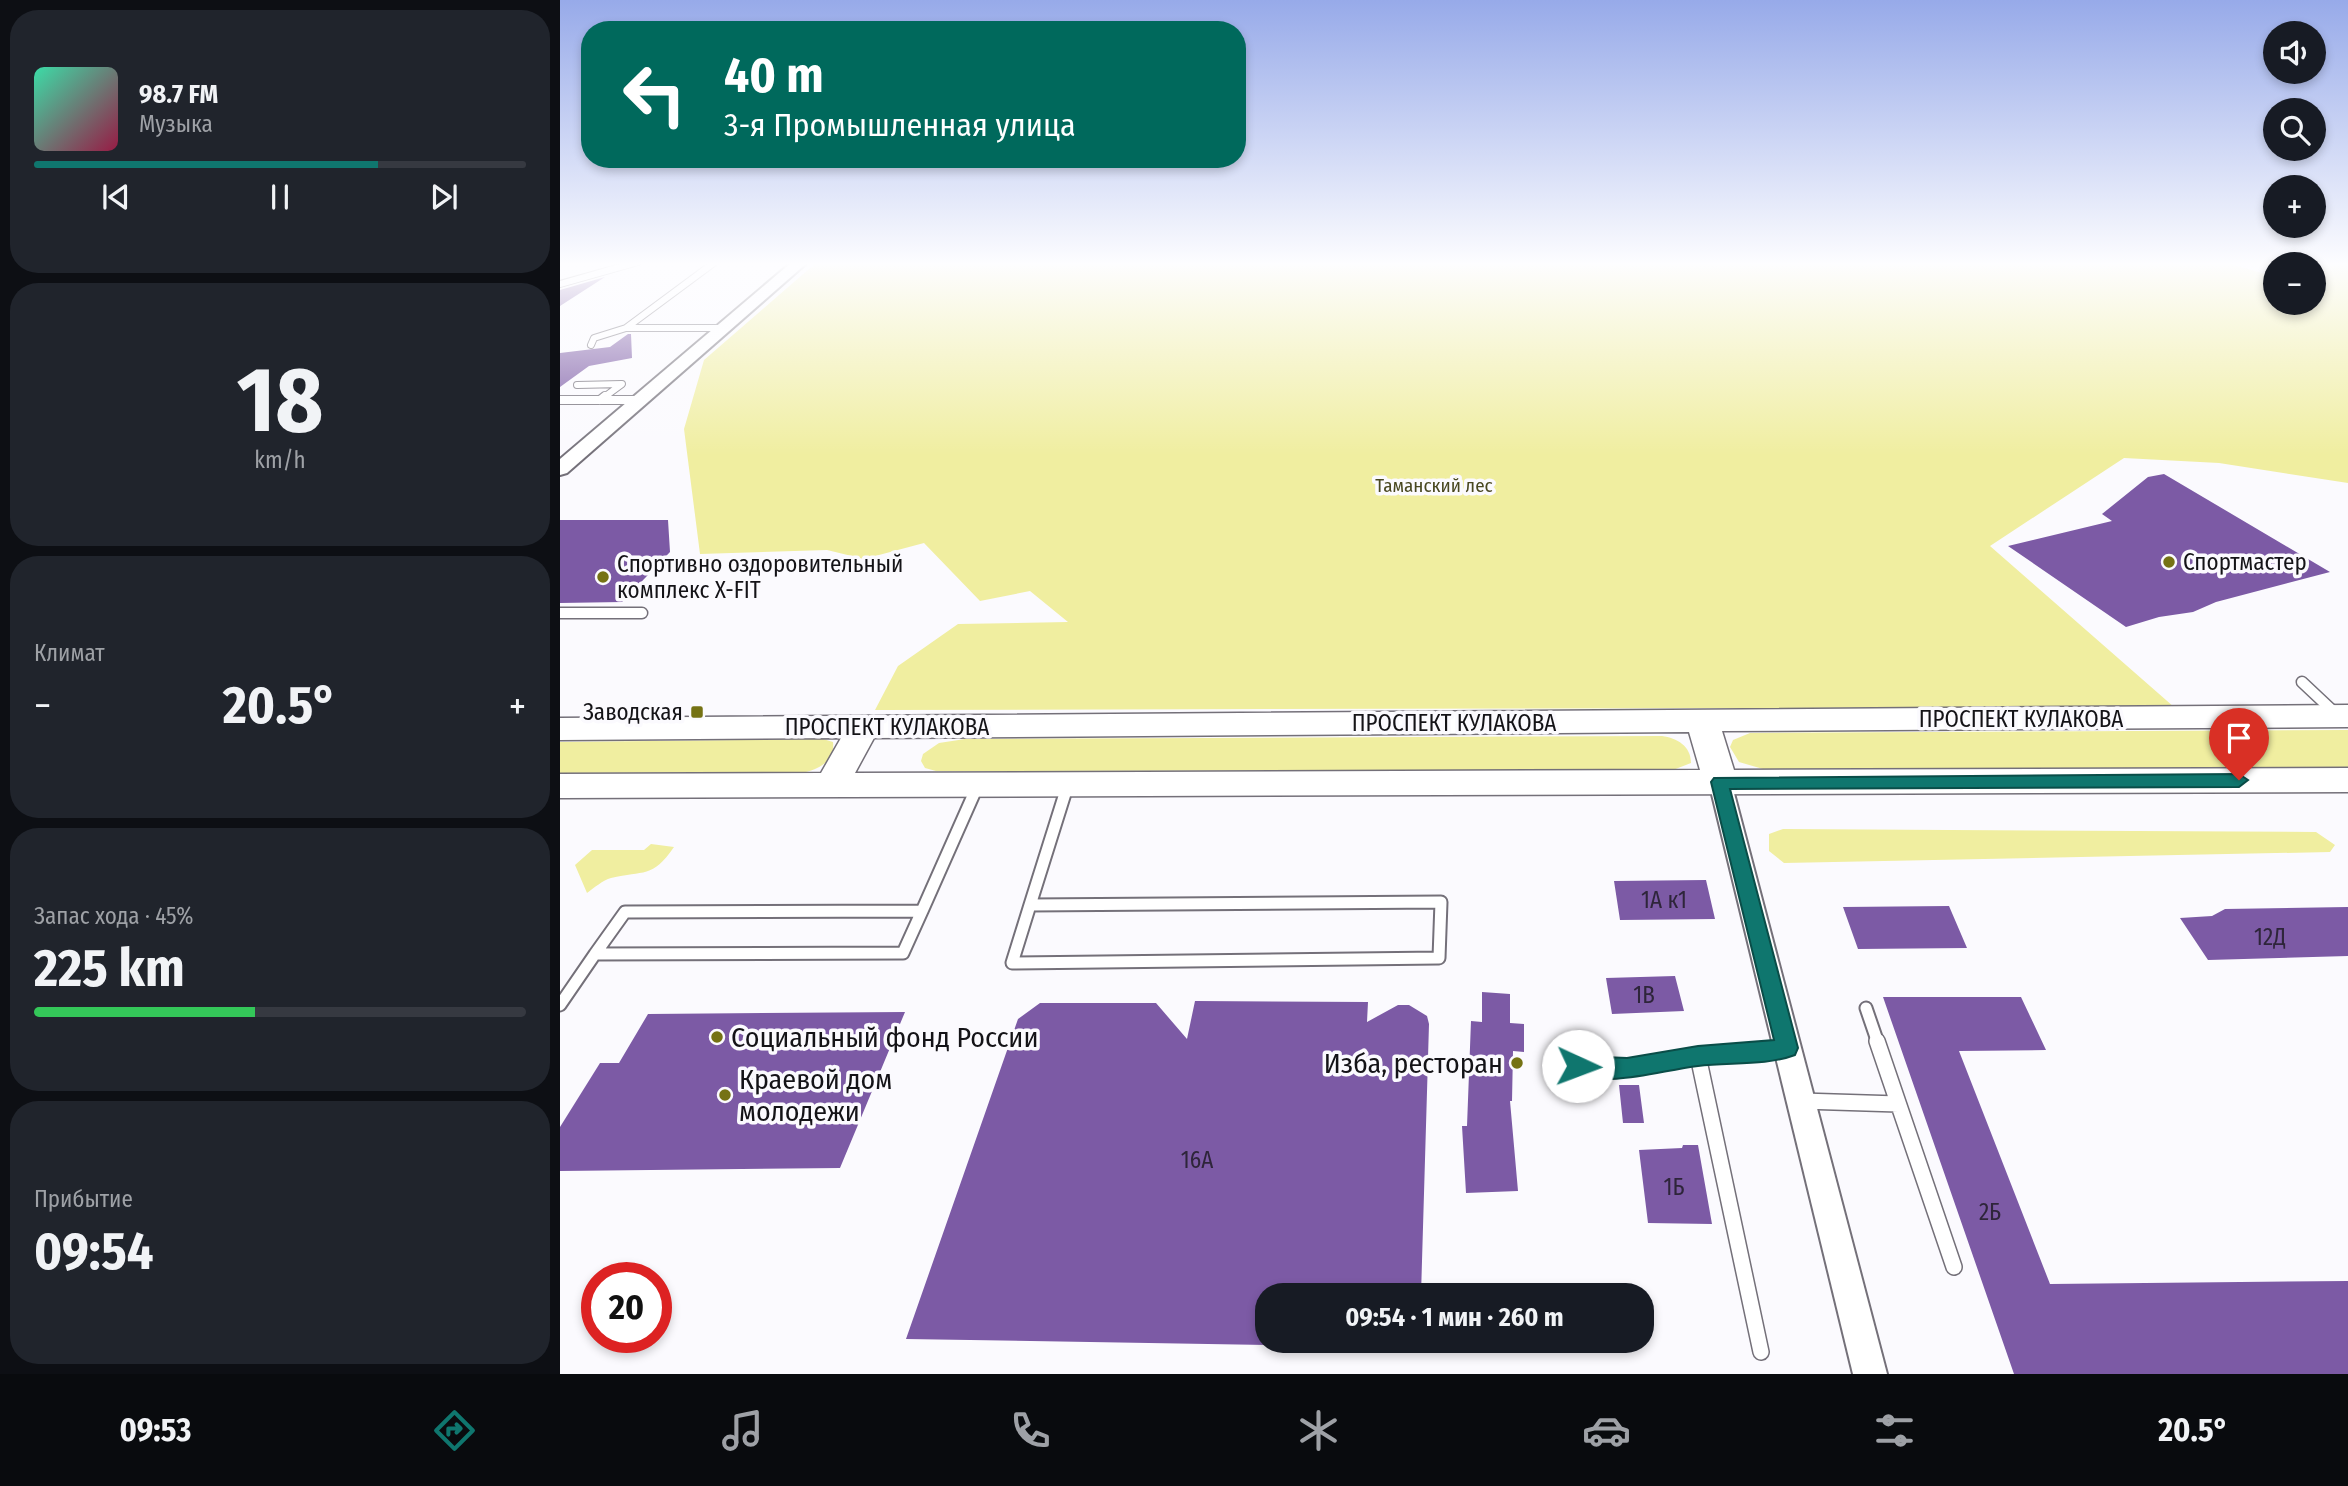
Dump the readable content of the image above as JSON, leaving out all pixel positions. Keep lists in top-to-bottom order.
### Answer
{
  "streets": {
    "main road": ["ПРОСПЕКТ КУЛАКОВА"]
  },
  "parks": ["Таманский лес"],
  "places": {
    "other": [
      "Спортмастер",
      "Cпортивно оздоровительный комплекс X-FIT",
      "Социальный фонд России",
      "Изба, ресторан",
      "Краевой дом молодежи"
    ],
    "transit": ["Заводская"]
  },
  "house_numbers": [
    "1А к1",
    "12Д",
    "1В",
    "16А",
    "1Б",
    "2Б"
  ],
  "page": {
    "map_buttons": ["+", "−"],
    "turn": ["40 m", "3-я Промышленная улица"],
    "song": ["98.7 FM", "Музыка"],
    "tile": [
      ["18", "km/h"],
      "Климат",
      ["Запас хода · 45%", "225 km"],
      ["Прибытие", "09:54"]
    ],
    "heat": ["−", "20.5°", "+"],
    "limit": "20",
    "trip": "09:54 · 1 мин · 260 m",
    "tabs": ["09:53", "20.5°"]
  }
}
